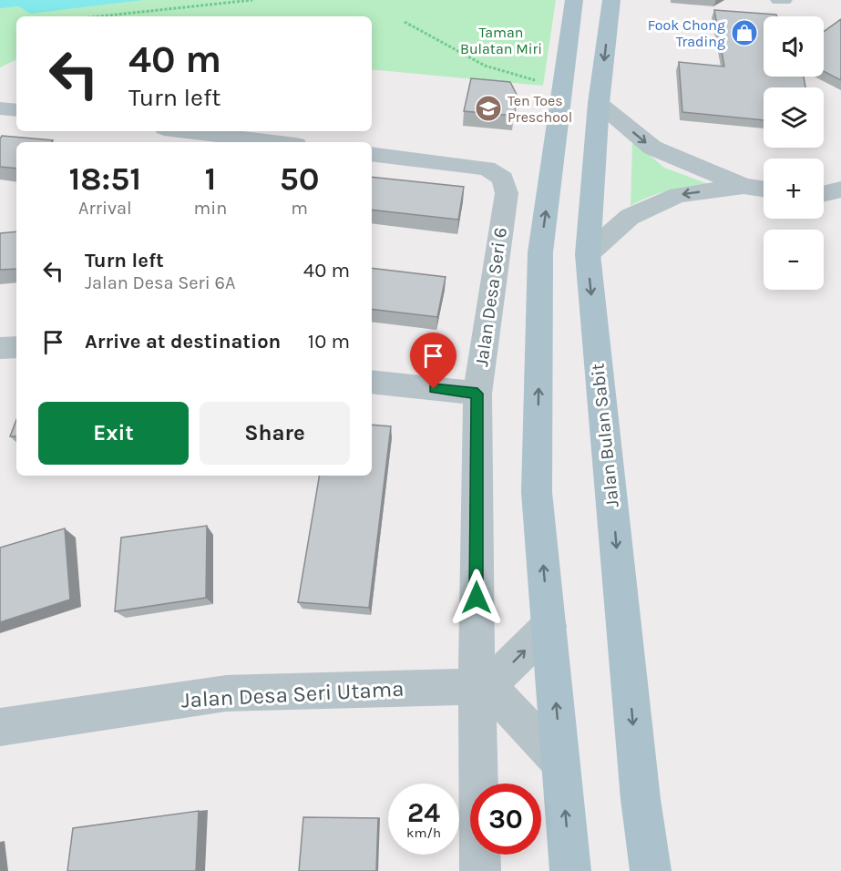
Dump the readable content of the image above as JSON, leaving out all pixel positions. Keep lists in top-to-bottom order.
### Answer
{
  "streets": {
    "main road": ["Jalan Bulan Sabit"],
    "street": ["Jalan Desa Seri 6", "Jalan Desa Seri Utama"]
  },
  "crossings": [
    ["Jalan Desa Seri 6", "Jalan Desa Seri Utama"]
  ],
  "parks": ["Taman Bulatan Miri"],
  "places": {
    "shop": ["Fook Chong Trading"],
    "school or university": ["Ten Toes Preschool"]
  },
  "page": {
    "map_buttons": ["+", "−"],
    "turn": ["40 m", "Turn left"],
    "eta": [
      "18:51",
      "Arrival",
      "1",
      "min",
      "50",
      "m"
    ],
    "list": [
      {
        "name": "Turn left",
        "note": "Jalan Desa Seri 6A",
        "value": "40 m"
      },
      {
        "name": "Arrive at destination",
        "value": "10 m"
      }
    ],
    "buttons": ["Exit", "Share"],
    "speed": "24 km/h",
    "limit": "30"
  }
}
